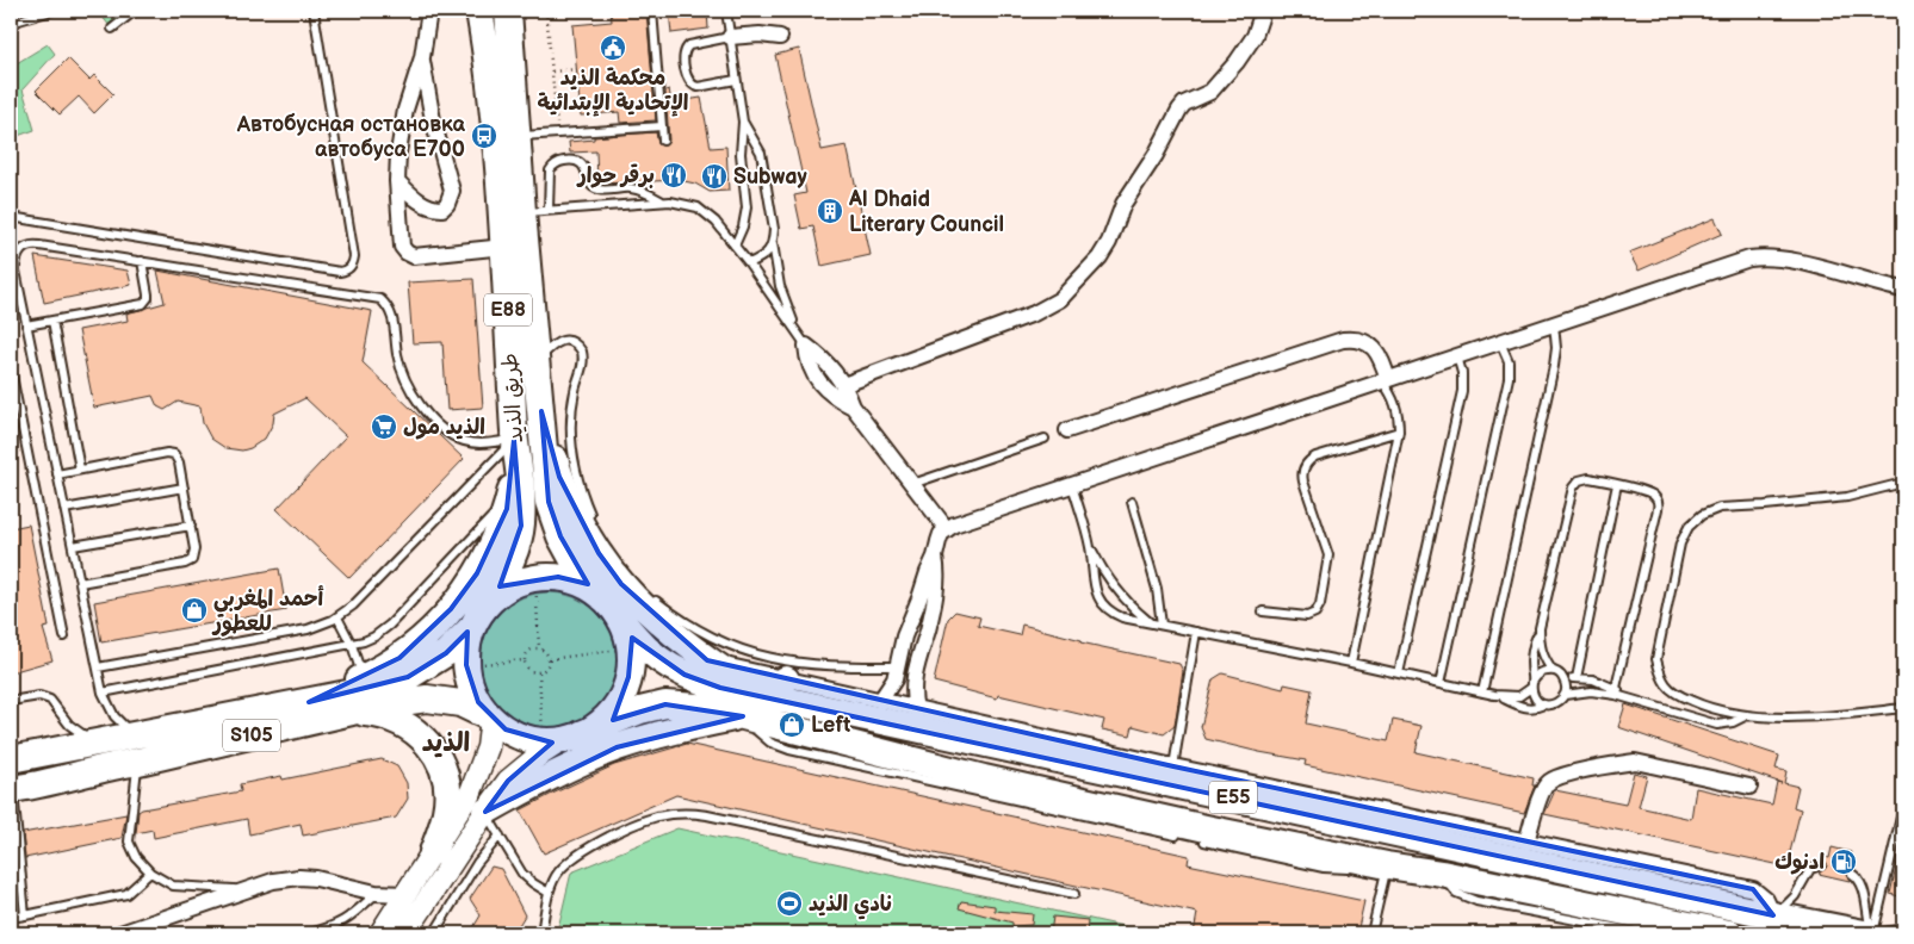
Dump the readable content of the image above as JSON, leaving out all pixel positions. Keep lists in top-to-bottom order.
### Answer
{
  "streets": {
    "highway": [
      "E88",
      "طريق الذيد",
      "S105",
      "E55"
    ]
  },
  "crossings": [
    ["E88", "طريق الذيد"],
    ["E88", "S105"],
    ["E88", "E55"]
  ],
  "districts": ["الذيد"],
  "places": {
    "public building": ["محكمة الذيد الإتحادية الإبتدائية"],
    "bus stop": ["Автобусная остановка автобуса Е700"],
    "restaurant": ["برقر حوار", "Subway"],
    "building": ["Al Dhaid Literary Council"],
    "supermarket": ["الذيد مول"],
    "shop": ["أحمد المغربي للعطور", "Left"],
    "fuel station": ["ادنوك"],
    "sports": ["نادي الذيد"]
  }
}
